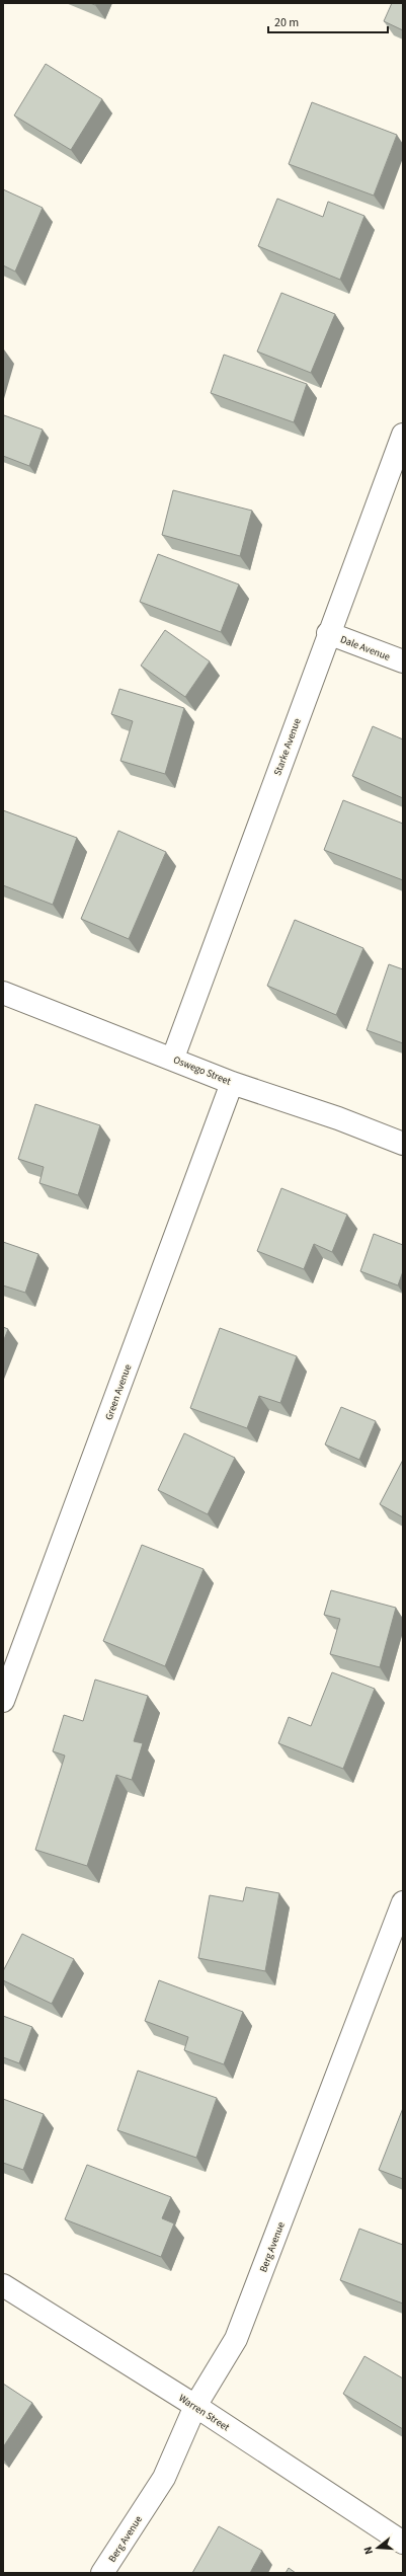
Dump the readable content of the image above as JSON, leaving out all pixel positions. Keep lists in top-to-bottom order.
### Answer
{
  "streets": {
    "street": [
      "Dale Avenue",
      "Starke Avenue",
      "Oswego Street",
      "Green Avenue",
      "Berg Avenue",
      "Warren Street"
    ]
  },
  "crossings": [
    ["Dale Avenue", "Starke Avenue"],
    ["Starke Avenue", "Oswego Street"],
    ["Oswego Street", "Green Avenue"],
    ["Berg Avenue", "Warren Street"]
  ],
  "scale_bar": "20 m",
  "north": "left"
}
